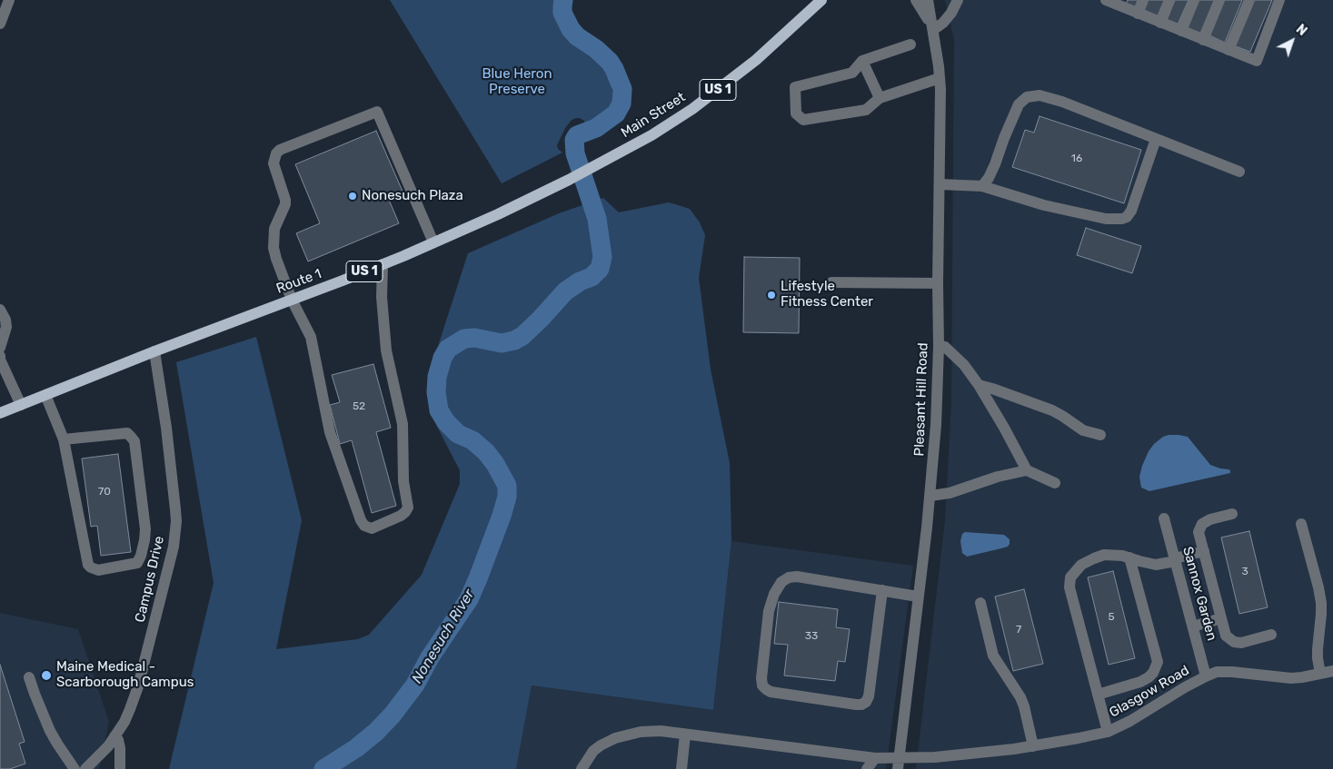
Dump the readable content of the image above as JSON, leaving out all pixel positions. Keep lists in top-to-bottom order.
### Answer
{
  "streets": {
    "main road": ["US 1", "Main Street", "Route 1"],
    "street": [
      "Pleasant Hill Road",
      "Campus Drive",
      "Sannox Garden",
      "Glasgow Road"
    ]
  },
  "crossings": [
    ["Main Street", "Route 1"],
    ["Route 1", "Campus Drive"],
    ["Pleasant Hill Road", "Glasgow Road"],
    ["Sannox Garden", "Glasgow Road"]
  ],
  "water": ["Nonesuch River"],
  "parks": ["Blue Heron Preserve"],
  "places": ["Nonesuch Plaza", "Lifestyle Fitness Center", "Maine Medical - Scarborough Campus"],
  "house_numbers": [
    "16",
    "52",
    "70",
    "3",
    "5",
    "7",
    "33"
  ],
  "north": "top right"
}
